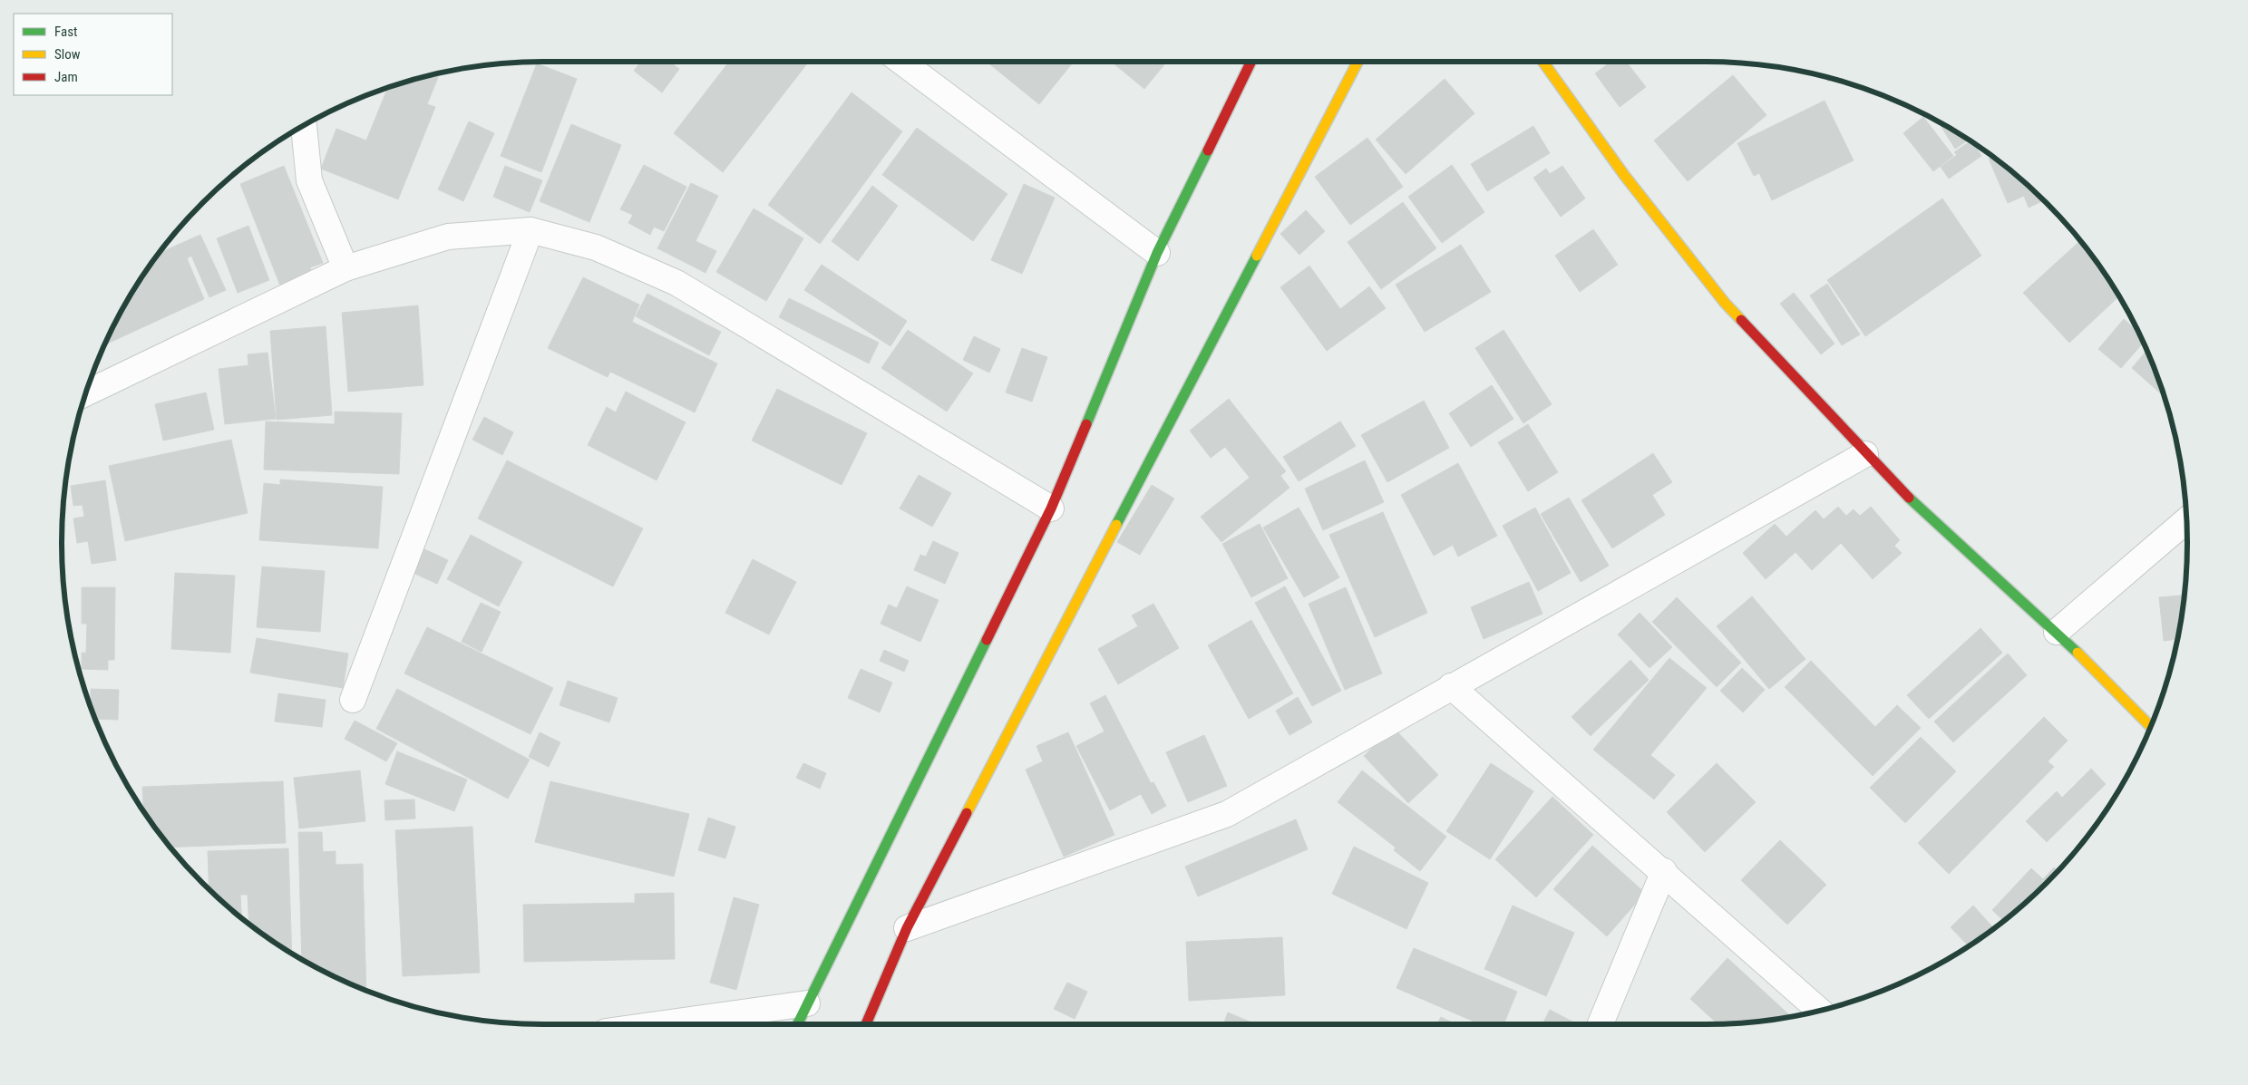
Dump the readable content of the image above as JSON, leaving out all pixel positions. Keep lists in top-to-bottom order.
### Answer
{
  "legend": ["Fast", "Slow", "Jam"]
}
